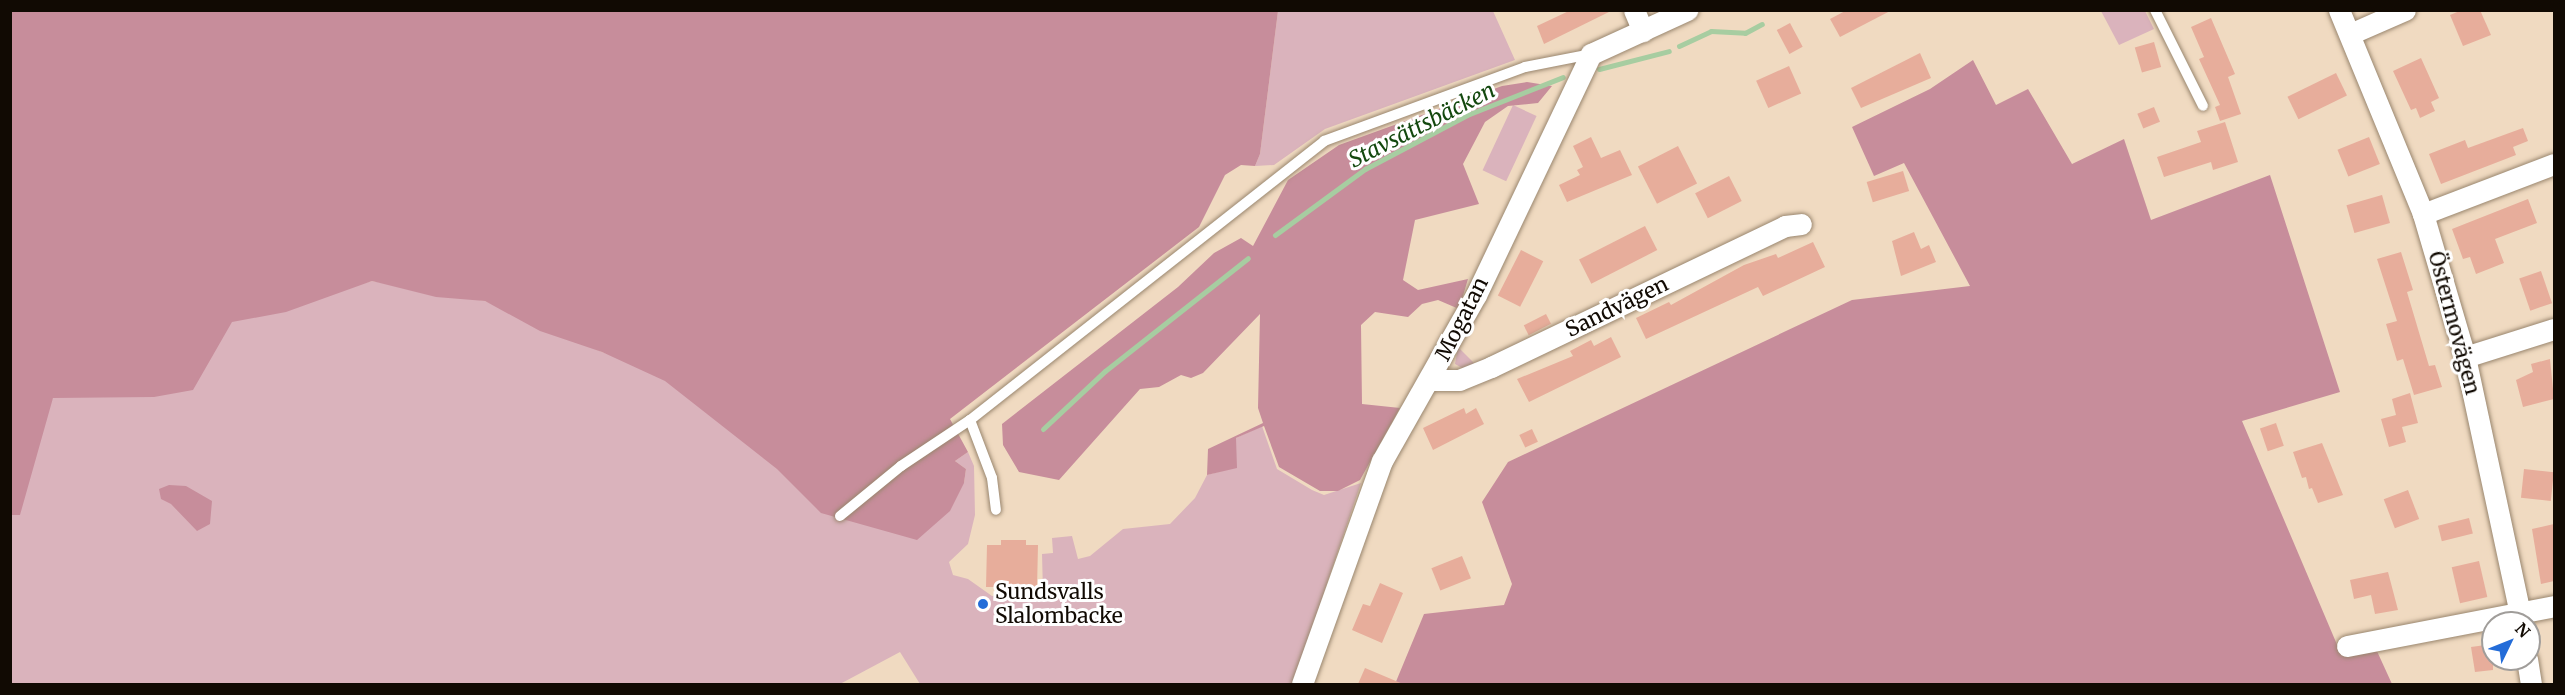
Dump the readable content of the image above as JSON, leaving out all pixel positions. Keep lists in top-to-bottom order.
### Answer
{
  "streets": {
    "street": ["Sandvägen", "Mogatan", "Östermovägen"]
  },
  "crossings": [
    ["Sandvägen", "Mogatan"]
  ],
  "water": ["Stavsättsbäcken"],
  "places": ["Sundsvalls Slalombacke"],
  "north": "top right"
}
